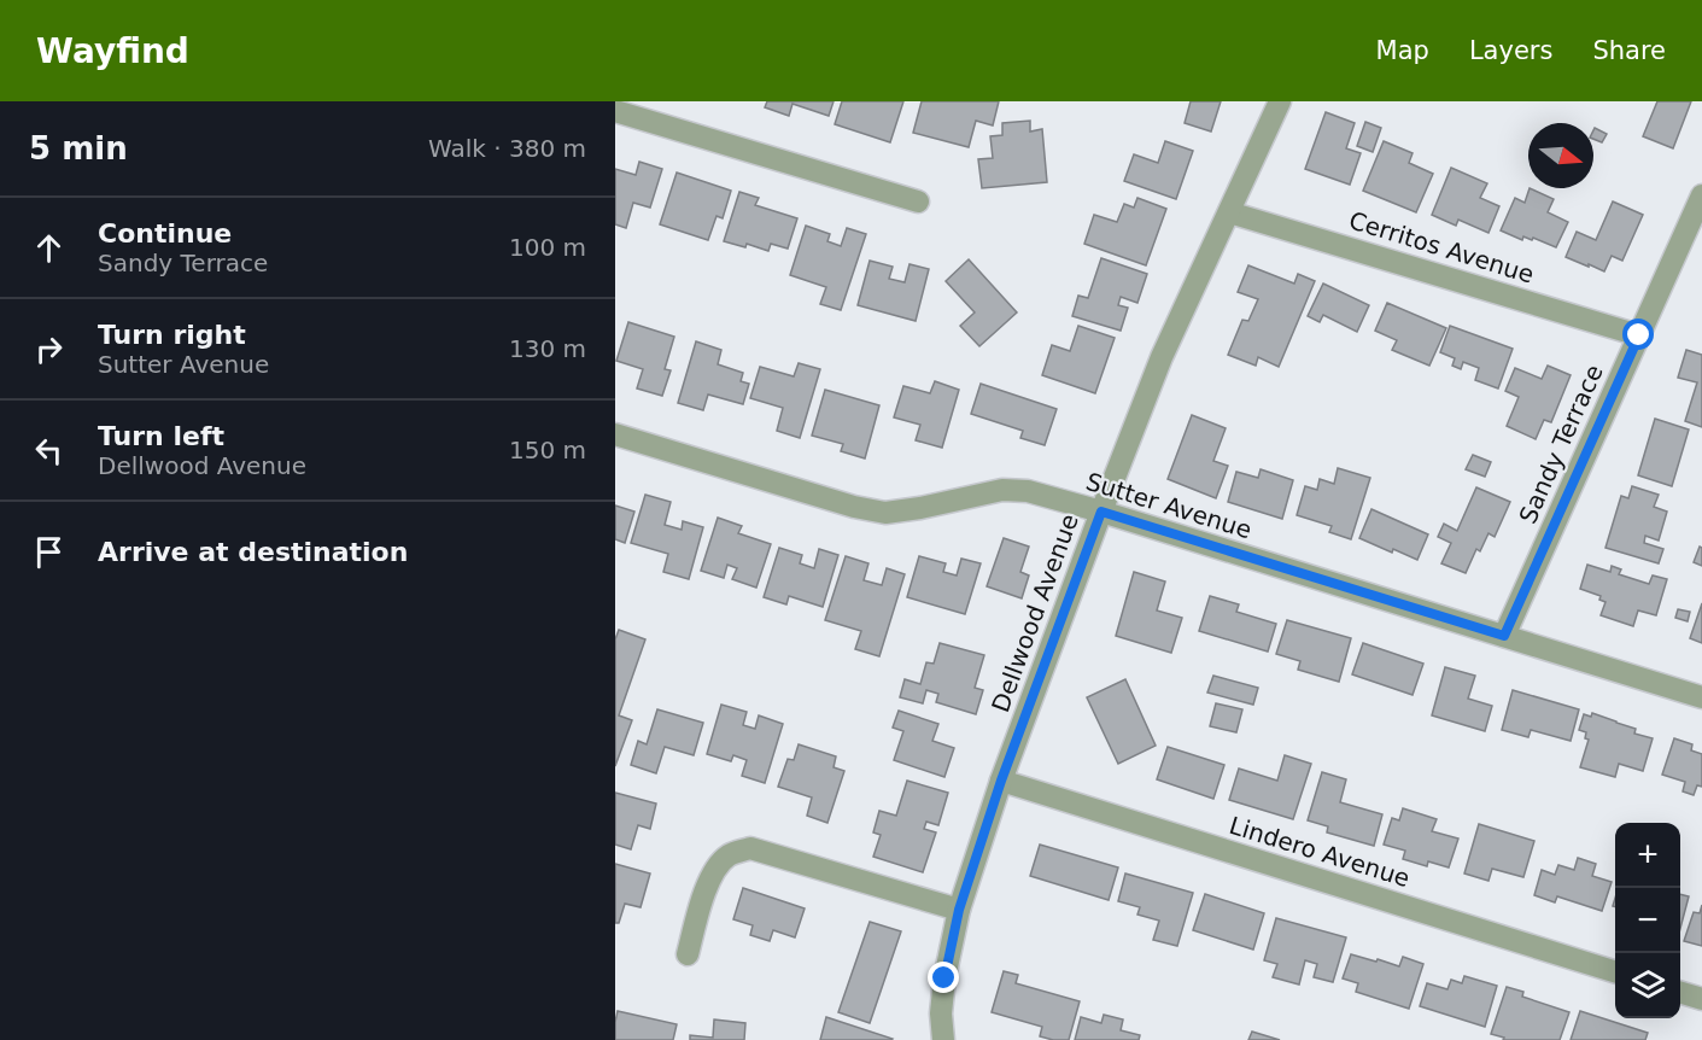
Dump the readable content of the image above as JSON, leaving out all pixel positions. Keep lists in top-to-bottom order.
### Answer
{
  "streets": {
    "street": [
      "Cerritos Avenue",
      "Sandy Terrace",
      "Sutter Avenue",
      "Dellwood Avenue",
      "Lindero Avenue"
    ]
  },
  "crossings": [
    ["Cerritos Avenue", "Sandy Terrace"],
    ["Cerritos Avenue", "Dellwood Avenue"],
    ["Sandy Terrace", "Sutter Avenue"],
    ["Sutter Avenue", "Dellwood Avenue"],
    ["Dellwood Avenue", "Lindero Avenue"]
  ],
  "north": "right",
  "page": {
    "header": "Wayfind",
    "nav": ["Map", "Layers", "Share"],
    "heading": ["5 min", "Walk · 380 m"],
    "list": [
      ["Continue", "Sandy Terrace", "100 m"],
      ["Turn right", "Sutter Avenue", "130 m"],
      ["Turn left", "Dellwood Avenue", "150 m"],
      "Arrive at destination"
    ],
    "map_buttons": ["+", "−"]
  }
}
